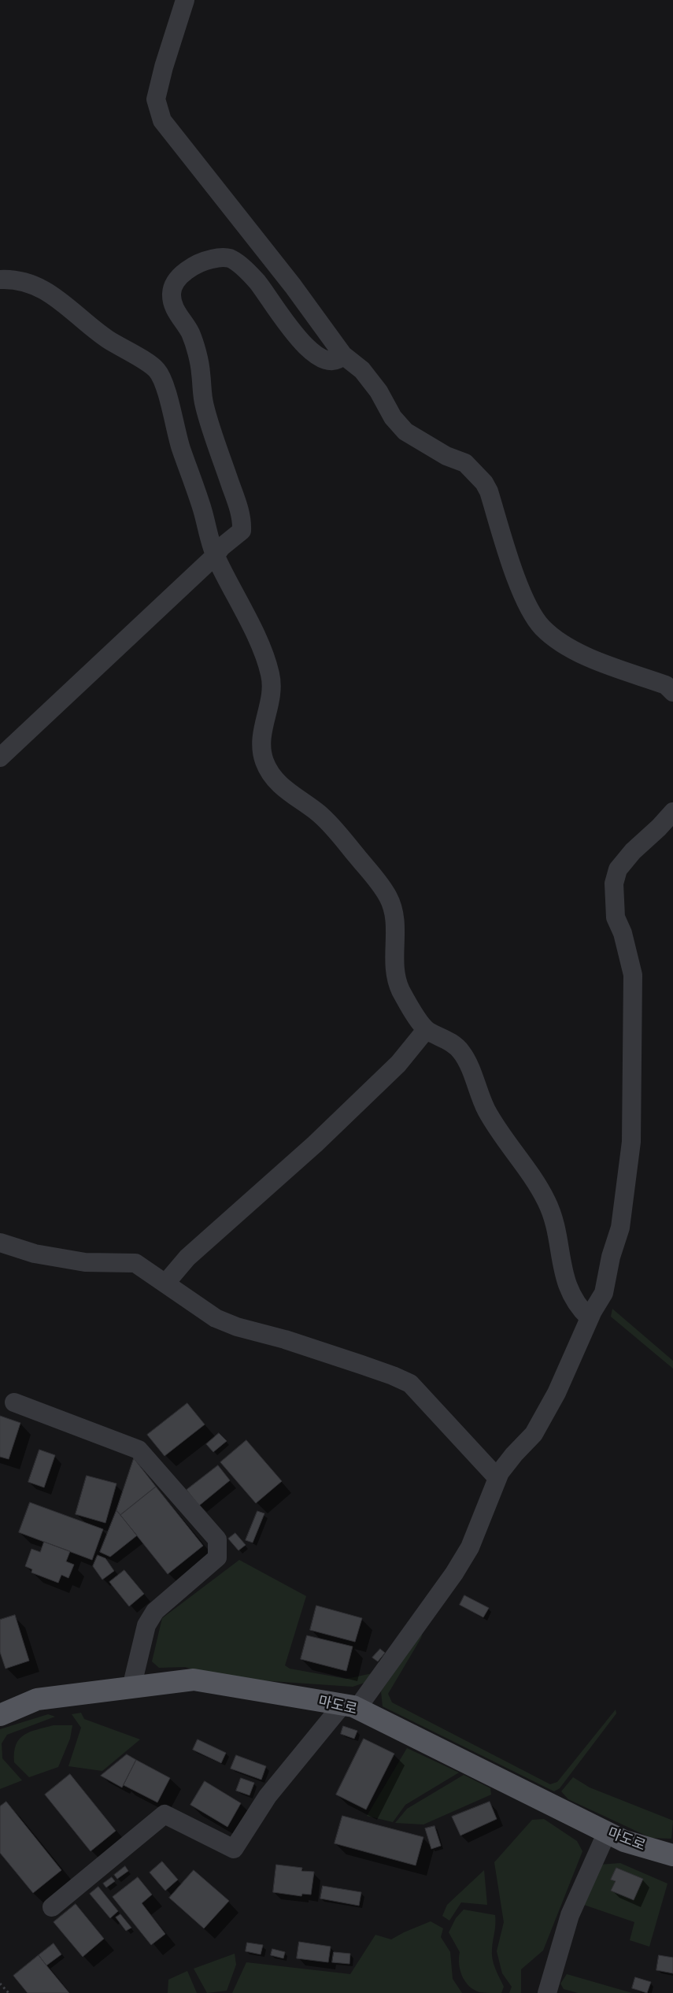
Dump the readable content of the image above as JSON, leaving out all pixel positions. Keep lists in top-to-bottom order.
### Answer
{
  "streets": {
    "main road": ["마도로"]
  }
}
